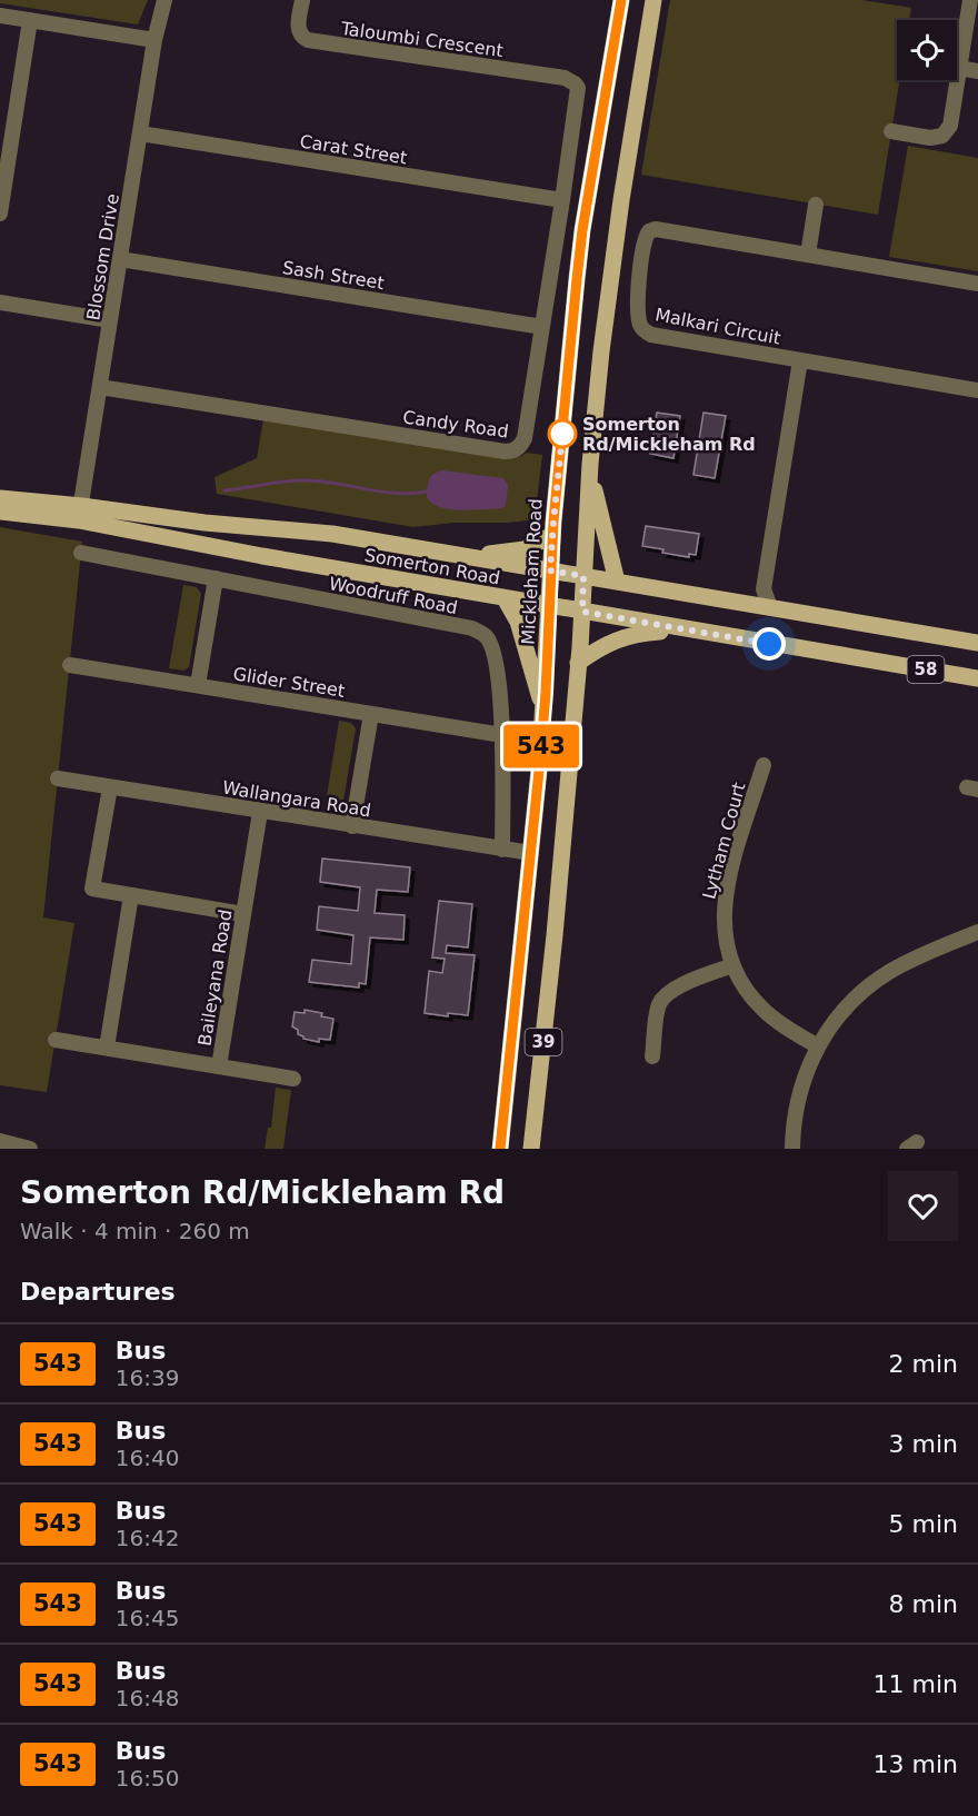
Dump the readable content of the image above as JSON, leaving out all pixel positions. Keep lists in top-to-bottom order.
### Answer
{
  "streets": {
    "main road": [
      "Somerton Road",
      "Mickleham Road",
      "58",
      "39"
    ],
    "street": [
      "Taloumbi Crescent",
      "Carat Street",
      "Blossom Drive",
      "Sash Street",
      "Malkari Circuit",
      "Candy Road",
      "Woodruff Road",
      "Glider Street",
      "Wallangara Road",
      "Lytham Court",
      "Baileyana Road"
    ]
  },
  "crossings": [
    ["Taloumbi Crescent", "Candy Road"],
    ["Carat Street", "Blossom Drive"],
    ["Carat Street", "Candy Road"],
    ["Blossom Drive", "Sash Street"],
    ["Blossom Drive", "Candy Road"],
    ["Blossom Drive", "Somerton Road"],
    ["Sash Street", "Candy Road"],
    ["Somerton Road", "Mickleham Road"],
    ["Somerton Road", "39"],
    ["Mickleham Road", "Wallangara Road"],
    ["Woodruff Road", "Glider Street"],
    ["Woodruff Road", "Wallangara Road"],
    ["Wallangara Road", "Baileyana Road"]
  ],
  "places": ["Somerton Rd/Mickleham Rd"],
  "lines": ["bus line 543"],
  "page": {
    "on_map": "543",
    "heading": [
      ["Somerton Rd/Mickleham Rd", "Walk · 4 min · 260 m"],
      "Departures"
    ],
    "list": [
      {
        "mark": "543",
        "name": "Bus",
        "note": "16:39",
        "value": "2 min"
      },
      {
        "mark": "543",
        "name": "Bus",
        "note": "16:40",
        "value": "3 min"
      },
      {
        "mark": "543",
        "name": "Bus",
        "note": "16:42",
        "value": "5 min"
      },
      {
        "mark": "543",
        "name": "Bus",
        "note": "16:45",
        "value": "8 min"
      },
      {
        "mark": "543",
        "name": "Bus",
        "note": "16:48",
        "value": "11 min"
      },
      {
        "mark": "543",
        "name": "Bus",
        "note": "16:50",
        "value": "13 min"
      }
    ]
  }
}
